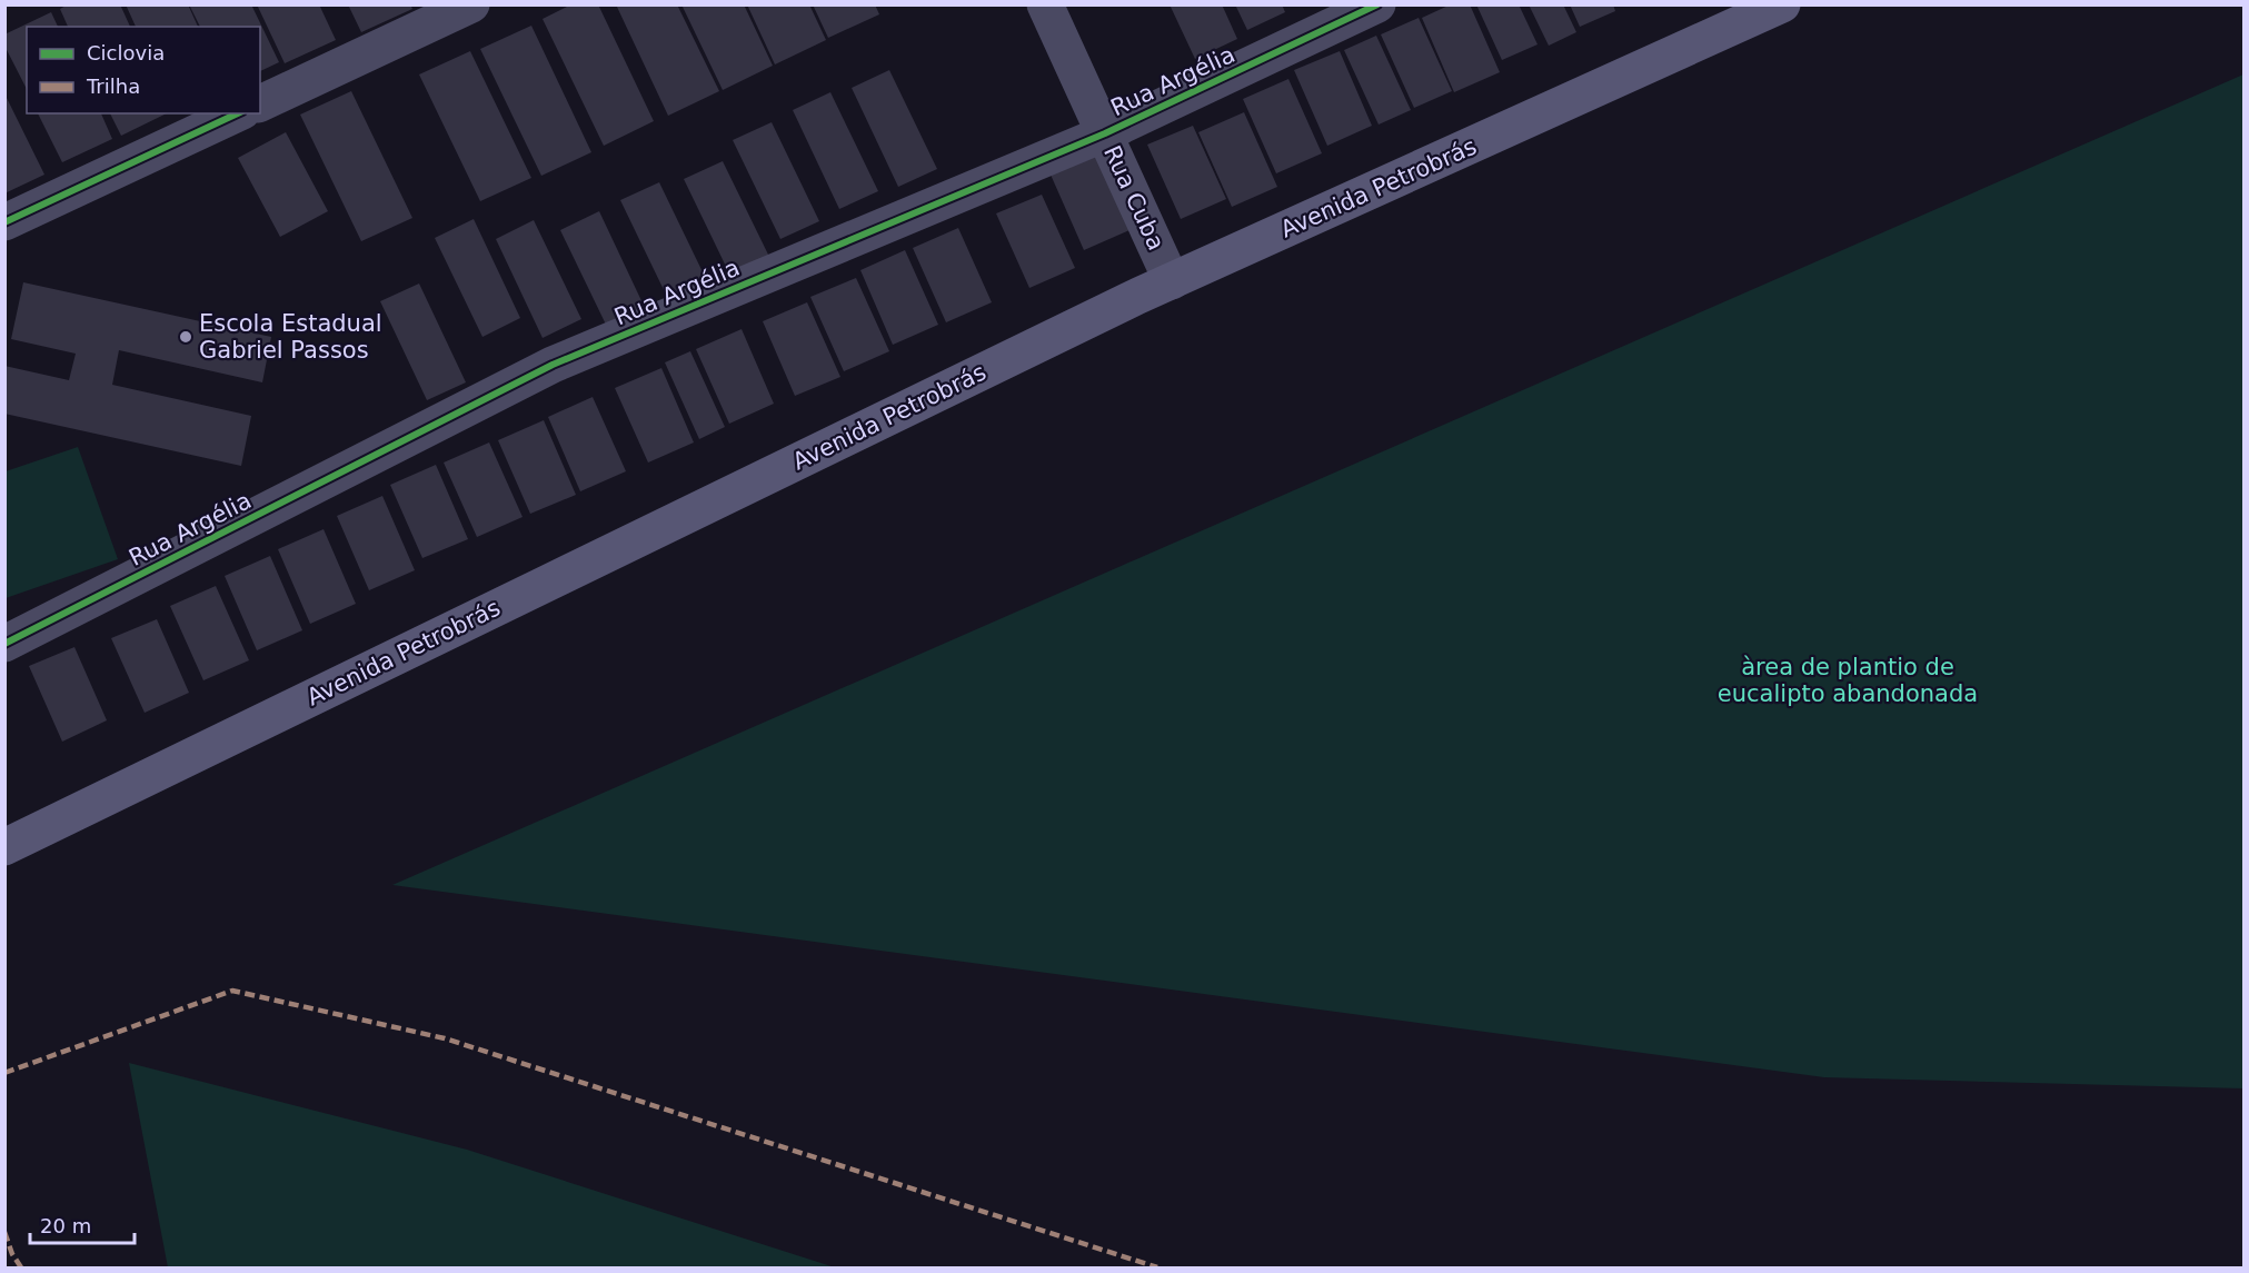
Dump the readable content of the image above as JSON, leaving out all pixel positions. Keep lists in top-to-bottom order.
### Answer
{
  "streets": {
    "main road": ["Avenida Petrobrás"],
    "street": ["Rua Argélia", "Rua Cuba"]
  },
  "crossings": [
    ["Rua Argélia", "Rua Cuba"],
    ["Avenida Petrobrás", "Rua Cuba"]
  ],
  "parks": ["àrea de plantio de eucalipto abandonada"],
  "places": ["Escola Estadual Gabriel Passos"],
  "legend": ["Ciclovia", "Trilha"],
  "scale_bar": "20 m"
}
